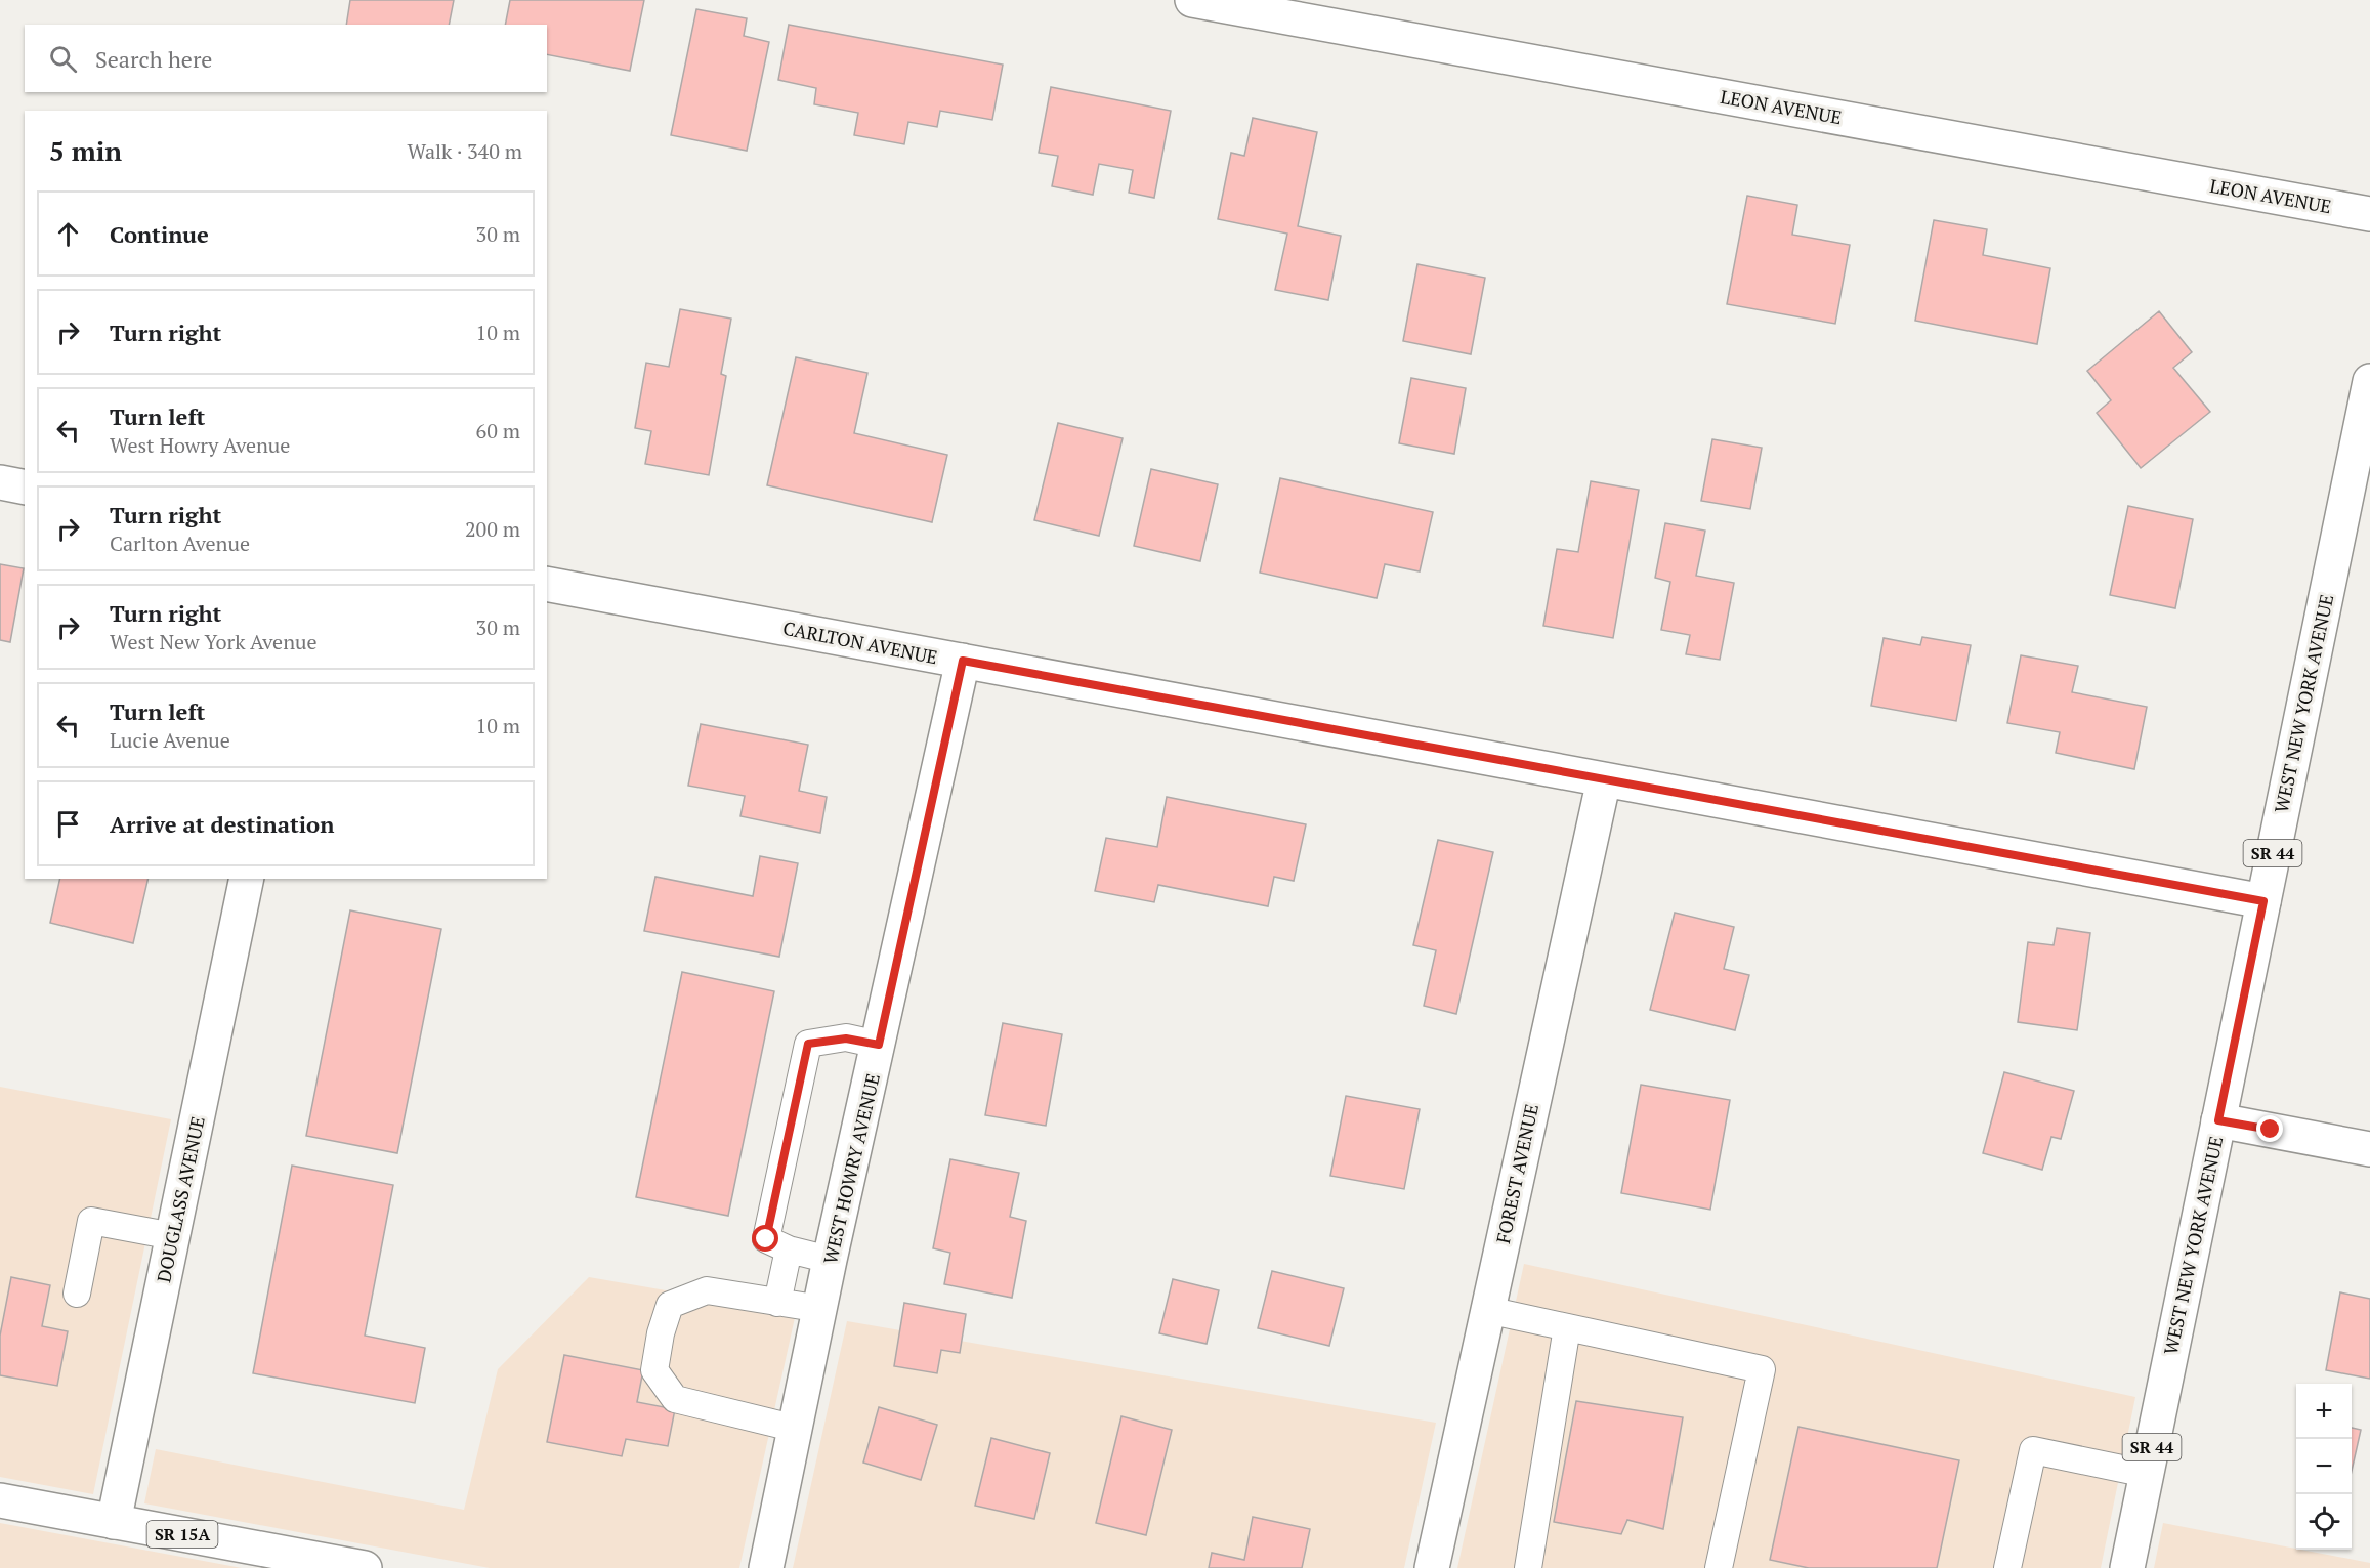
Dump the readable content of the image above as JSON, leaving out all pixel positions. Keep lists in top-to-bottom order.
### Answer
{
  "streets": {
    "main road": [
      "LEON AVENUE",
      "CARLTON AVENUE",
      "WEST NEW YORK AVENUE",
      "SR 44",
      "WEST HOWRY AVENUE",
      "FOREST AVENUE",
      "DOUGLASS AVENUE",
      "SR 15A"
    ]
  },
  "crossings": [
    ["CARLTON AVENUE", "WEST NEW YORK AVENUE"],
    ["CARLTON AVENUE", "WEST HOWRY AVENUE"],
    ["CARLTON AVENUE", "FOREST AVENUE"],
    ["DOUGLASS AVENUE", "SR 15A"]
  ],
  "page": {
    "search": "Search here",
    "heading": ["5 min", "Walk · 340 m"],
    "list": [
      ["Continue", "30 m"],
      ["Turn right", "10 m"],
      ["Turn left", "West Howry Avenue", "60 m"],
      ["Turn right", "Carlton Avenue", "200 m"],
      ["Turn right", "West New York Avenue", "30 m"],
      ["Turn left", "Lucie Avenue", "10 m"],
      "Arrive at destination"
    ],
    "map_buttons": ["+", "−"]
  }
}
